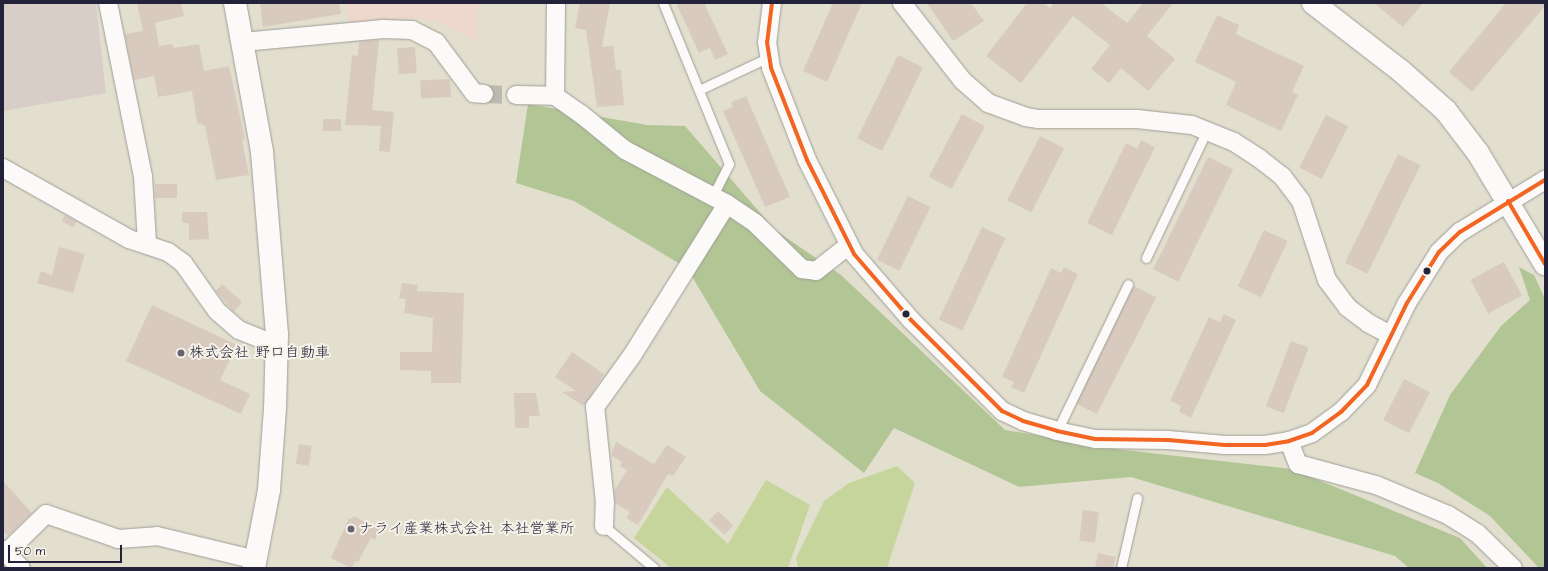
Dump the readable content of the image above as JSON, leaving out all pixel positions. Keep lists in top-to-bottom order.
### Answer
{
  "places": ["株式会社 野口自動車", "ナライ産業株式会社 本社営業所"],
  "scale_bar": "50 m"
}
